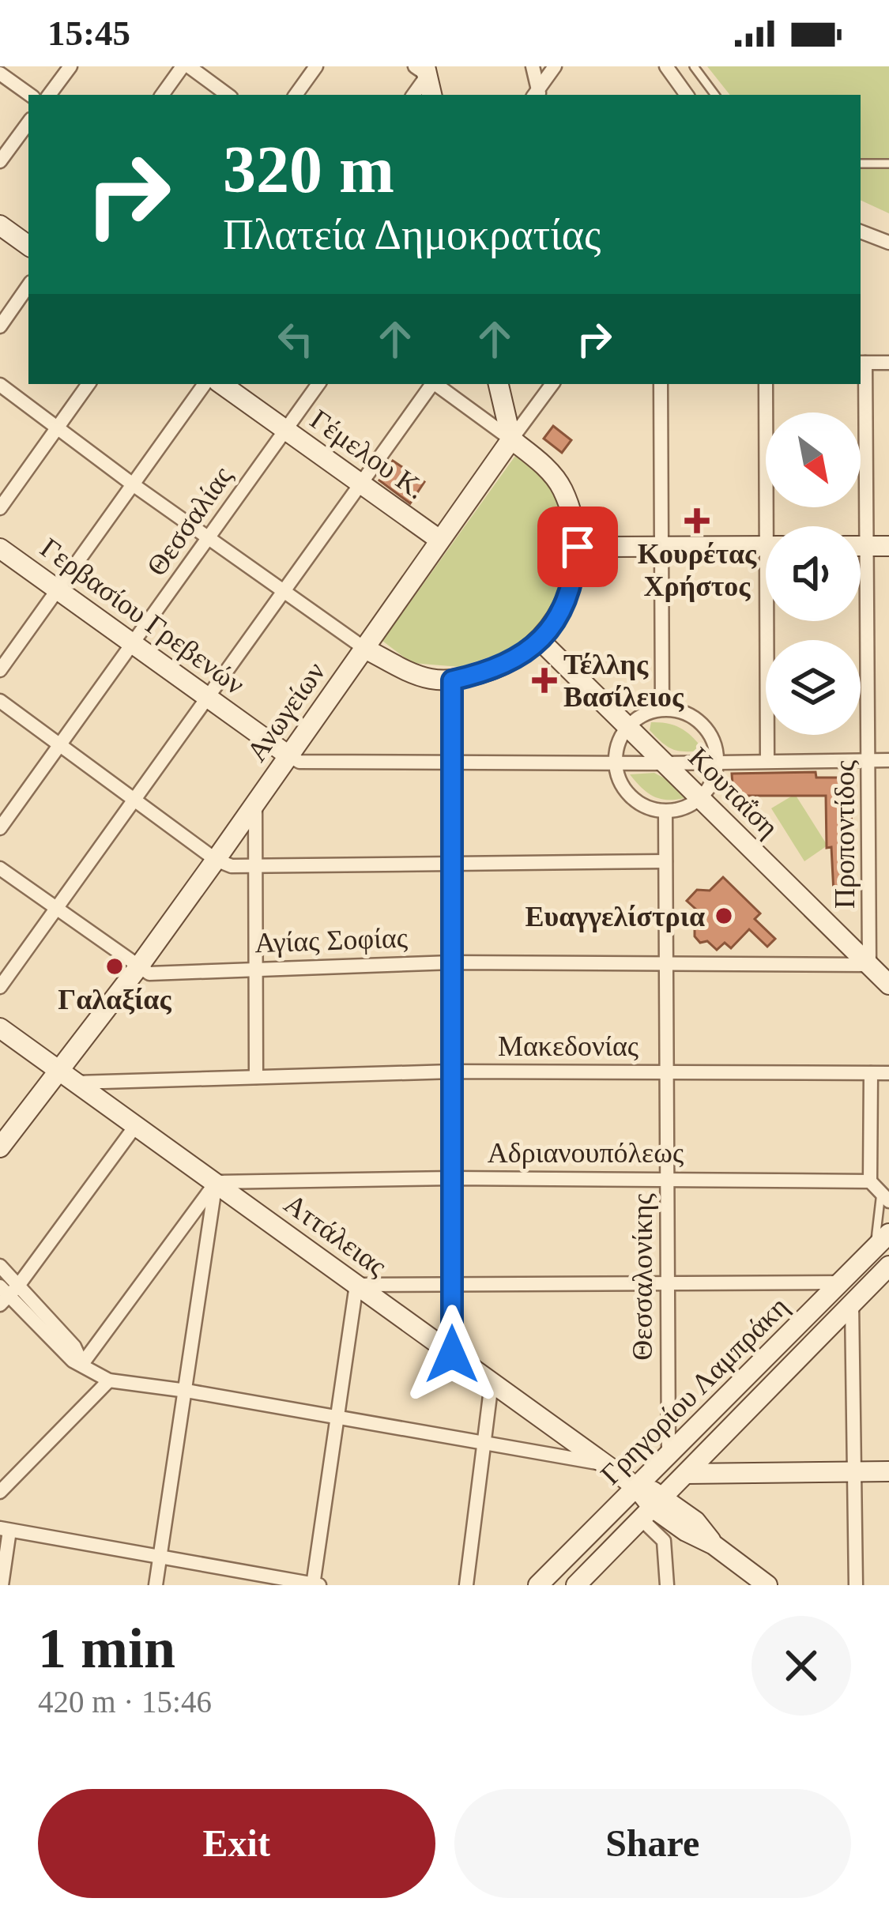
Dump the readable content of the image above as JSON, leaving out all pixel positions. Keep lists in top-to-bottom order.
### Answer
{
  "streets": {
    "main road": [
      "Γέμελου Κ.",
      "Γερβασίου Γρεβενών",
      "Ανωγείων",
      "Κουταΐση",
      "Αττάλειας",
      "Γρηγορίου Λαμπράκη"
    ],
    "street": [
      "Θεσσαλίας",
      "Προποντίδος",
      "Αγίας Σοφίας",
      "Μακεδονίας",
      "Αδριανουπόλεως",
      "Θεσσαλονίκης"
    ]
  },
  "crossings": [
    ["Γέμελου Κ.", "Θεσσαλίας"],
    ["Γέμελου Κ.", "Ανωγείων"],
    ["Θεσσαλίας", "Γερβασίου Γρεβενών"],
    ["Γερβασίου Γρεβενών", "Ανωγείων"],
    ["Ανωγείων", "Αγίας Σοφίας"],
    ["Ανωγείων", "Αττάλειας"],
    ["Κουταΐση", "Προποντίδος"],
    ["Κουταΐση", "Αγίας Σοφίας"],
    ["Προποντίδος", "Αγίας Σοφίας"],
    ["Αγίας Σοφίας", "Θεσσαλονίκης"],
    ["Μακεδονίας", "Αττάλειας"],
    ["Μακεδονίας", "Θεσσαλονίκης"],
    ["Αδριανουπόλεως", "Αττάλειας"],
    ["Αδριανουπόλεως", "Θεσσαλονίκης"],
    ["Αττάλειας", "Γρηγορίου Λαμπράκη"],
    ["Θεσσαλονίκης", "Γρηγορίου Λαμπράκη"]
  ],
  "places": {
    "health": ["Κουρέτας Χρήστος", "Τέλλης Βασίλειος"],
    "other": ["Ευαγγελίστρια", "Γαλαξίας"]
  },
  "north": "bottom right",
  "page": {
    "status": "15:45",
    "turn": ["320 m", "Πλατεία Δημοκρατίας"],
    "heading": ["1 min", "420 m · 15:46"],
    "buttons": ["Exit", "Share"]
  }
}
